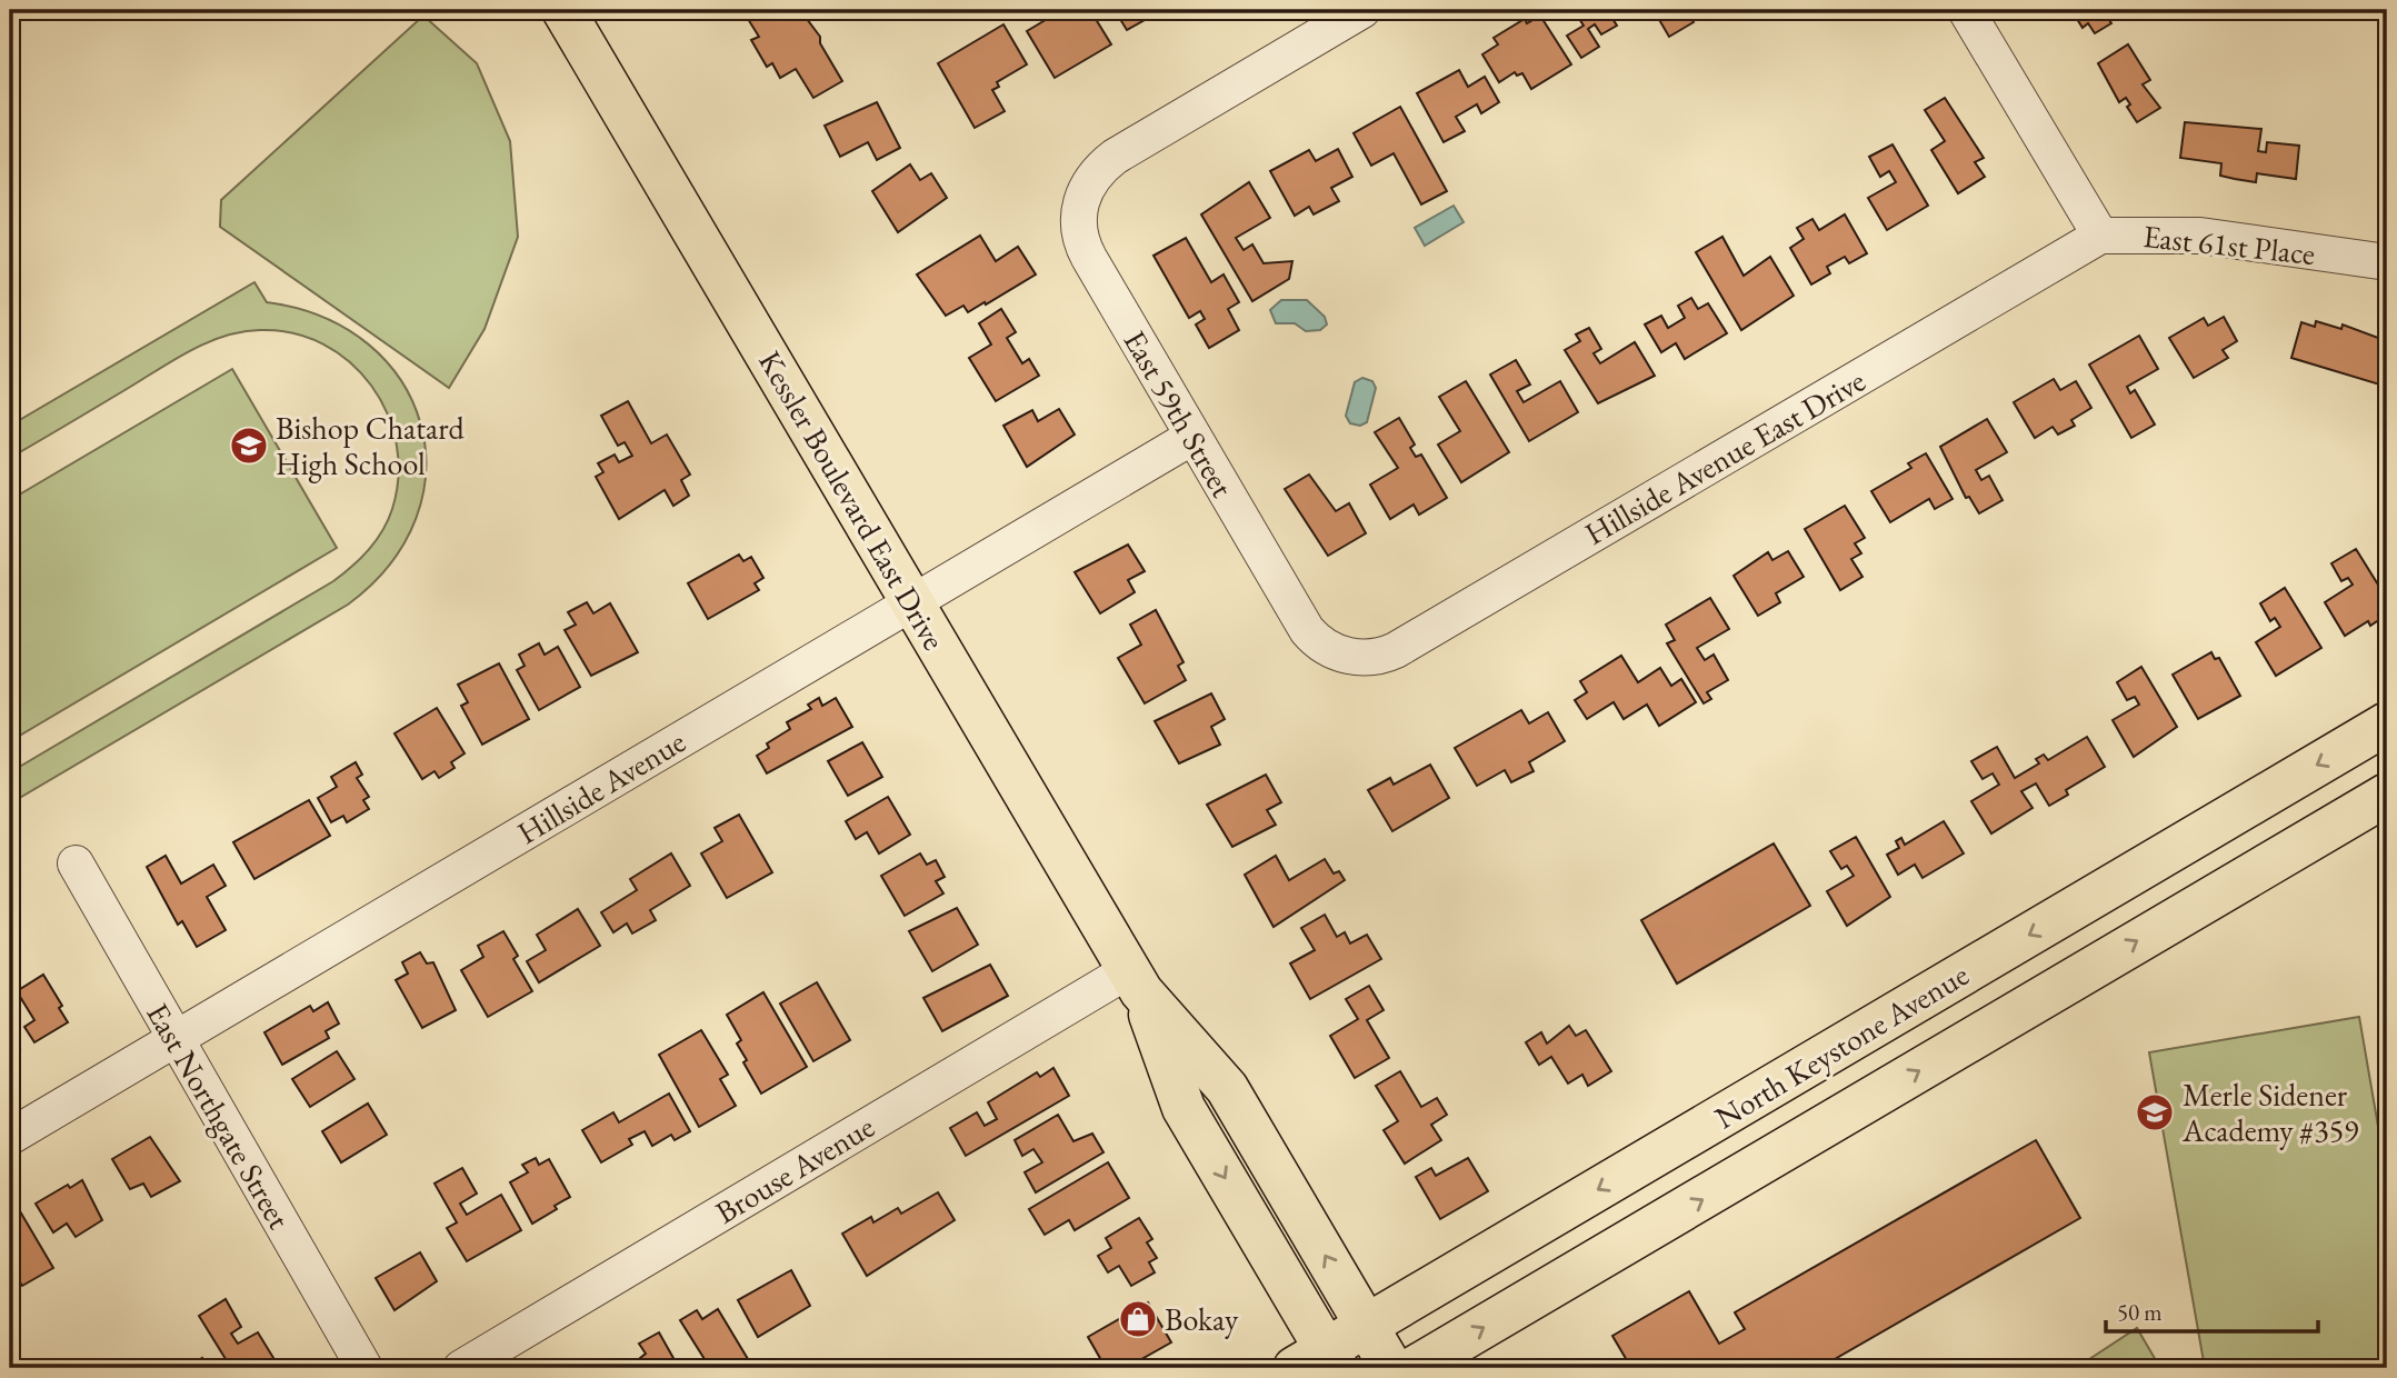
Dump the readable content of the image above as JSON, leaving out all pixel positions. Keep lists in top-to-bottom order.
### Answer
{
  "streets": {
    "main road": ["Kessler Boulevard East Drive", "North Keystone Avenue"],
    "street": [
      "East 61st Place",
      "East 59th Street",
      "Hillside Avenue East Drive",
      "Hillside Avenue",
      "East Northgate Street",
      "Brouse Avenue"
    ]
  },
  "crossings": [
    ["East 61st Place", "Hillside Avenue East Drive"],
    ["East 59th Street", "Hillside Avenue East Drive"],
    ["East 59th Street", "Hillside Avenue"],
    ["Kessler Boulevard East Drive", "Hillside Avenue"],
    ["Kessler Boulevard East Drive", "North Keystone Avenue"],
    ["Kessler Boulevard East Drive", "Brouse Avenue"],
    ["Hillside Avenue", "East Northgate Street"]
  ],
  "places": {
    "school or university": ["Bishop Chatard High School", "Merle Sidener Academy #359"],
    "shop": ["Bokay"]
  },
  "scale_bar": "50 m"
}
